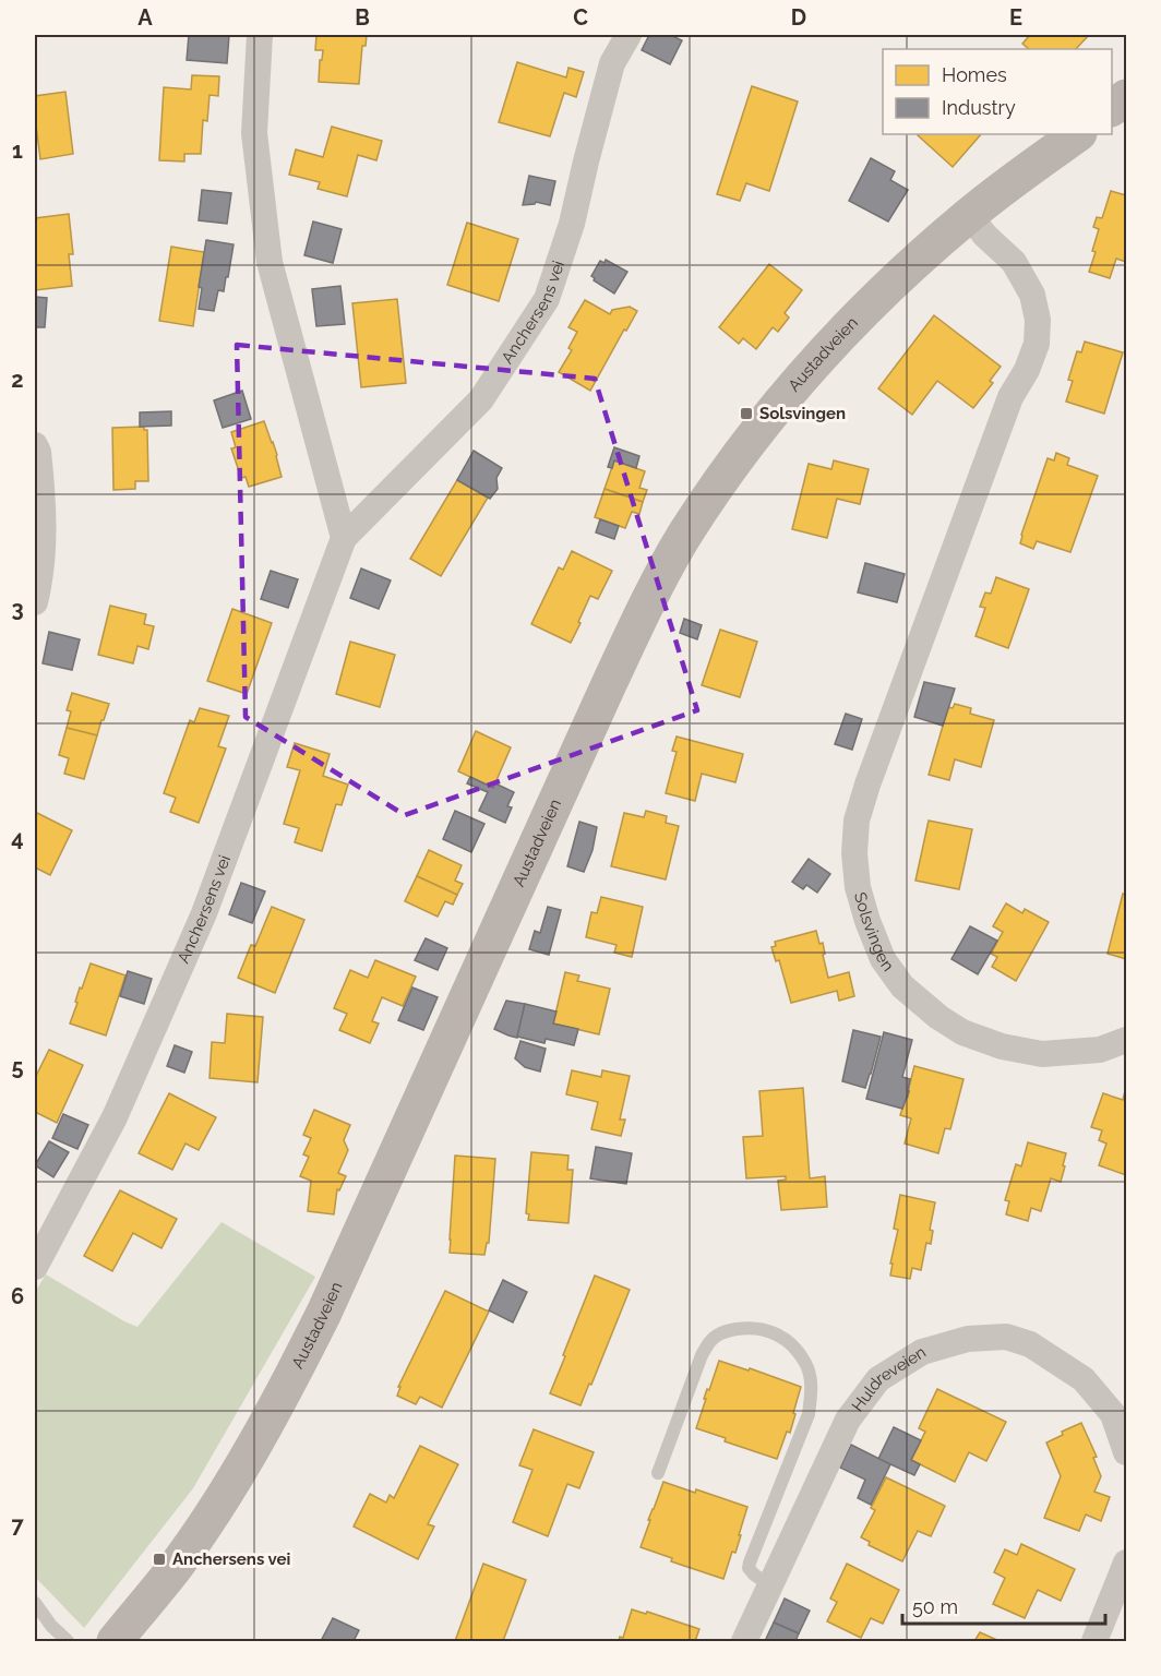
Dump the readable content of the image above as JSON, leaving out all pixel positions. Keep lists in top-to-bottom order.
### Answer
{
  "streets": {
    "main road": ["Austadveien"],
    "street": ["Anchersens vei", "Solsvingen", "Huldreveien"]
  },
  "crossings": [
    ["Austadveien", "Solsvingen"]
  ],
  "places": {
    "transit": ["Solsvingen", "Anchersens vei"]
  },
  "legend": ["Homes", "Industry"],
  "scale_bar": "50 m",
  "grid": {
    "columns": [
      "A",
      "B",
      "C",
      "D",
      "E"
    ],
    "rows": [
      "1",
      "2",
      "3",
      "4",
      "5",
      "6",
      "7"
    ]
  }
}
